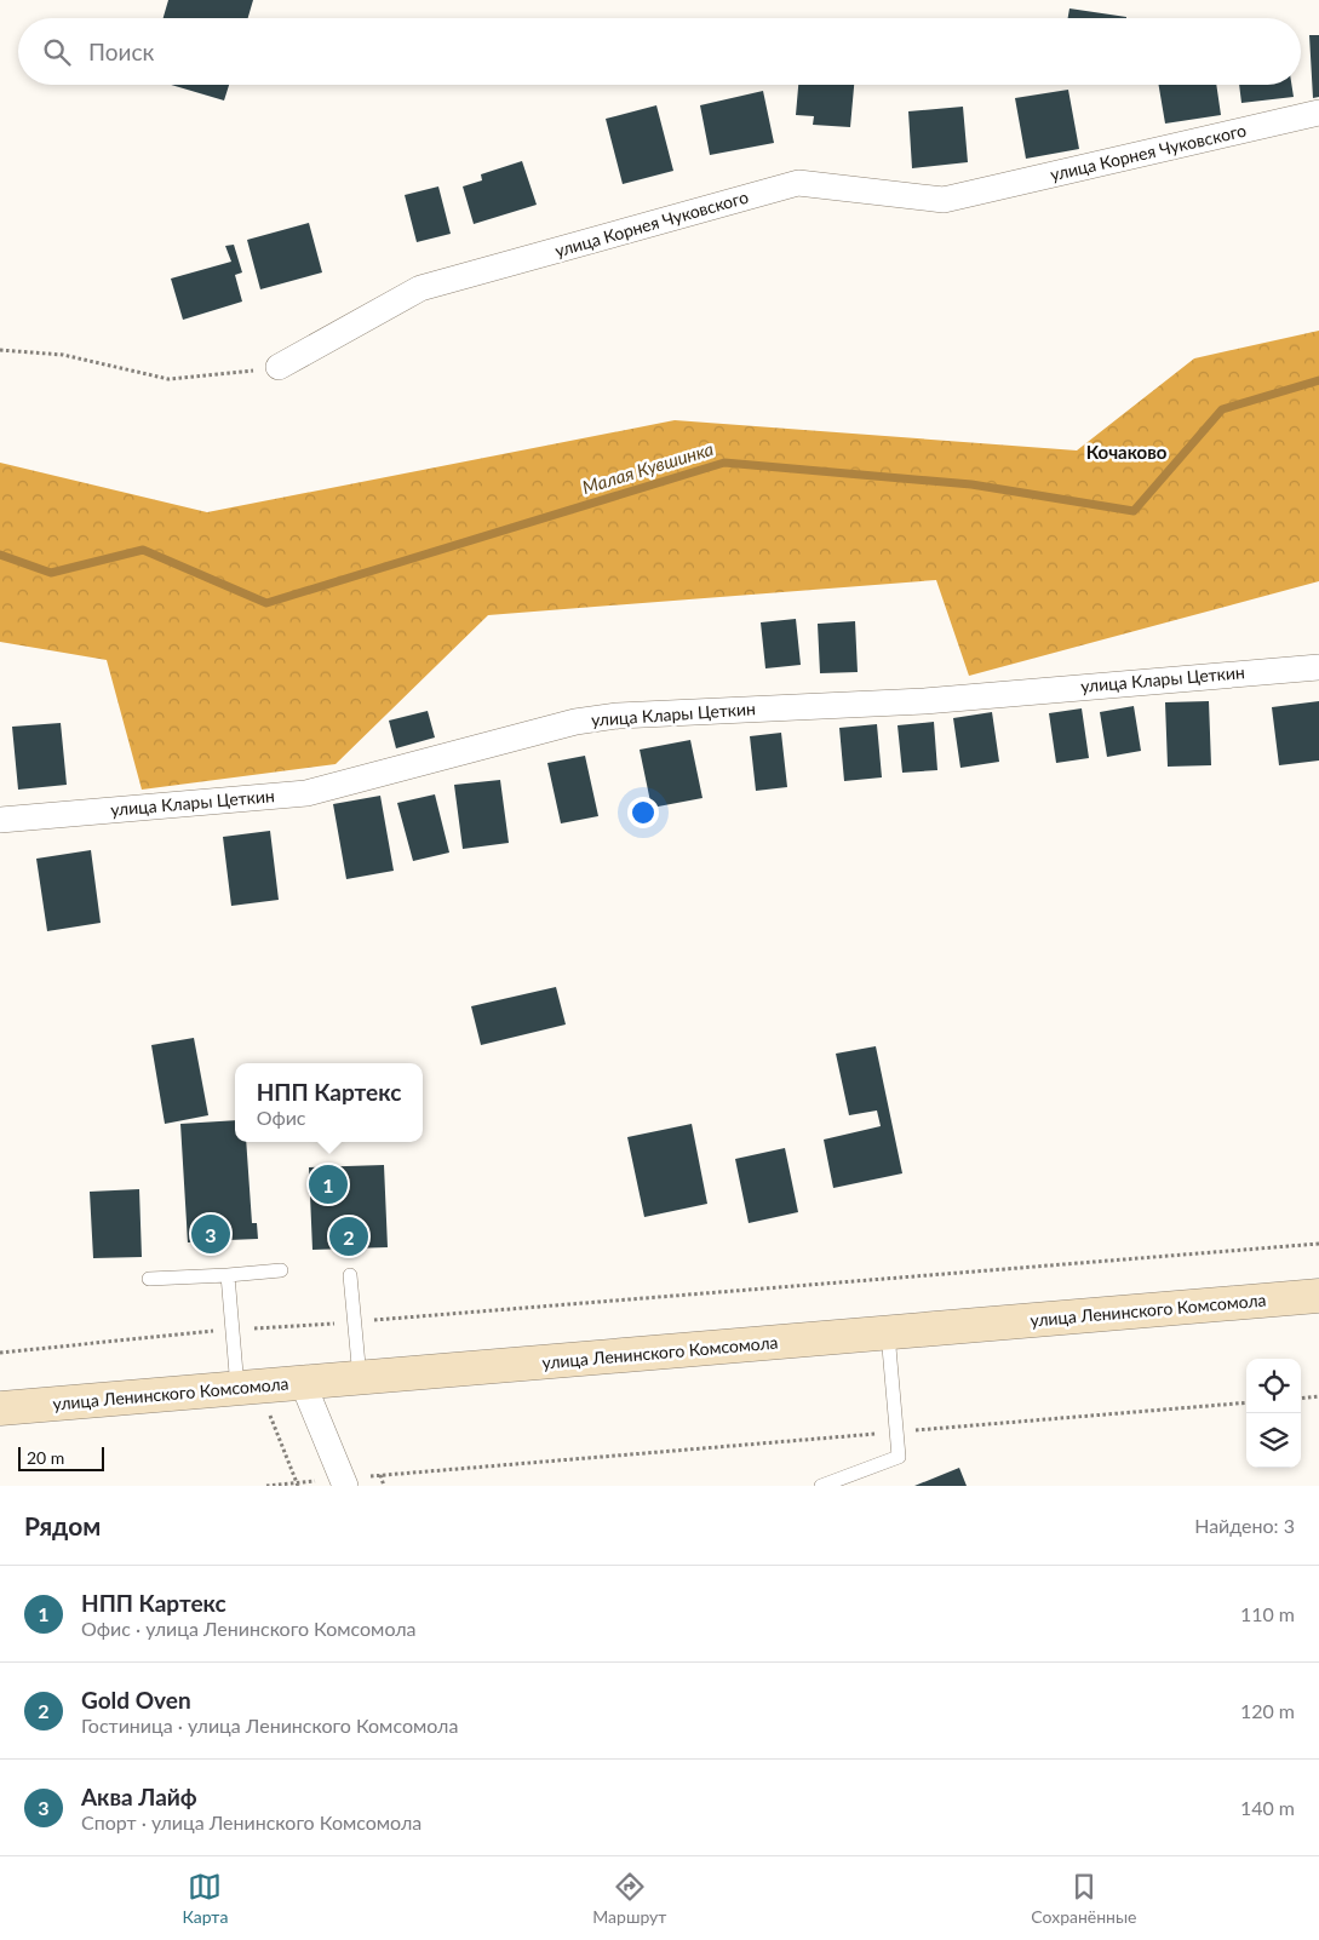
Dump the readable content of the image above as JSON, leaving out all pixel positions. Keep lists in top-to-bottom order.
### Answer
{
  "streets": {
    "main road": ["улица Ленинского Комсомола"],
    "street": ["улица Корнея Чуковского", "улица Клары Цеткин"]
  },
  "districts": ["Кочаково"],
  "water": ["Малая Кувшинка"],
  "scale_bar": "20 m",
  "page": {
    "search": "Поиск",
    "popup": ["НПП Картекс", "Офис"],
    "pins": ["1", "3", "2"],
    "scale": "20 m",
    "heading": ["Рядом", "Найдено: 3"],
    "list": [
      {
        "mark": "1",
        "name": "НПП Картекс",
        "note": "Офис · улица Ленинского Комсомола",
        "value": "110 m"
      },
      {
        "mark": "2",
        "name": "Gold Oven",
        "note": "Гостиница · улица Ленинского Комсомола",
        "value": "120 m"
      },
      {
        "mark": "3",
        "name": "Аква Лайф",
        "note": "Спорт · улица Ленинского Комсомола",
        "value": "140 m"
      }
    ],
    "nav": ["Карта", "Маршрут", "Сохранённые"]
  }
}
